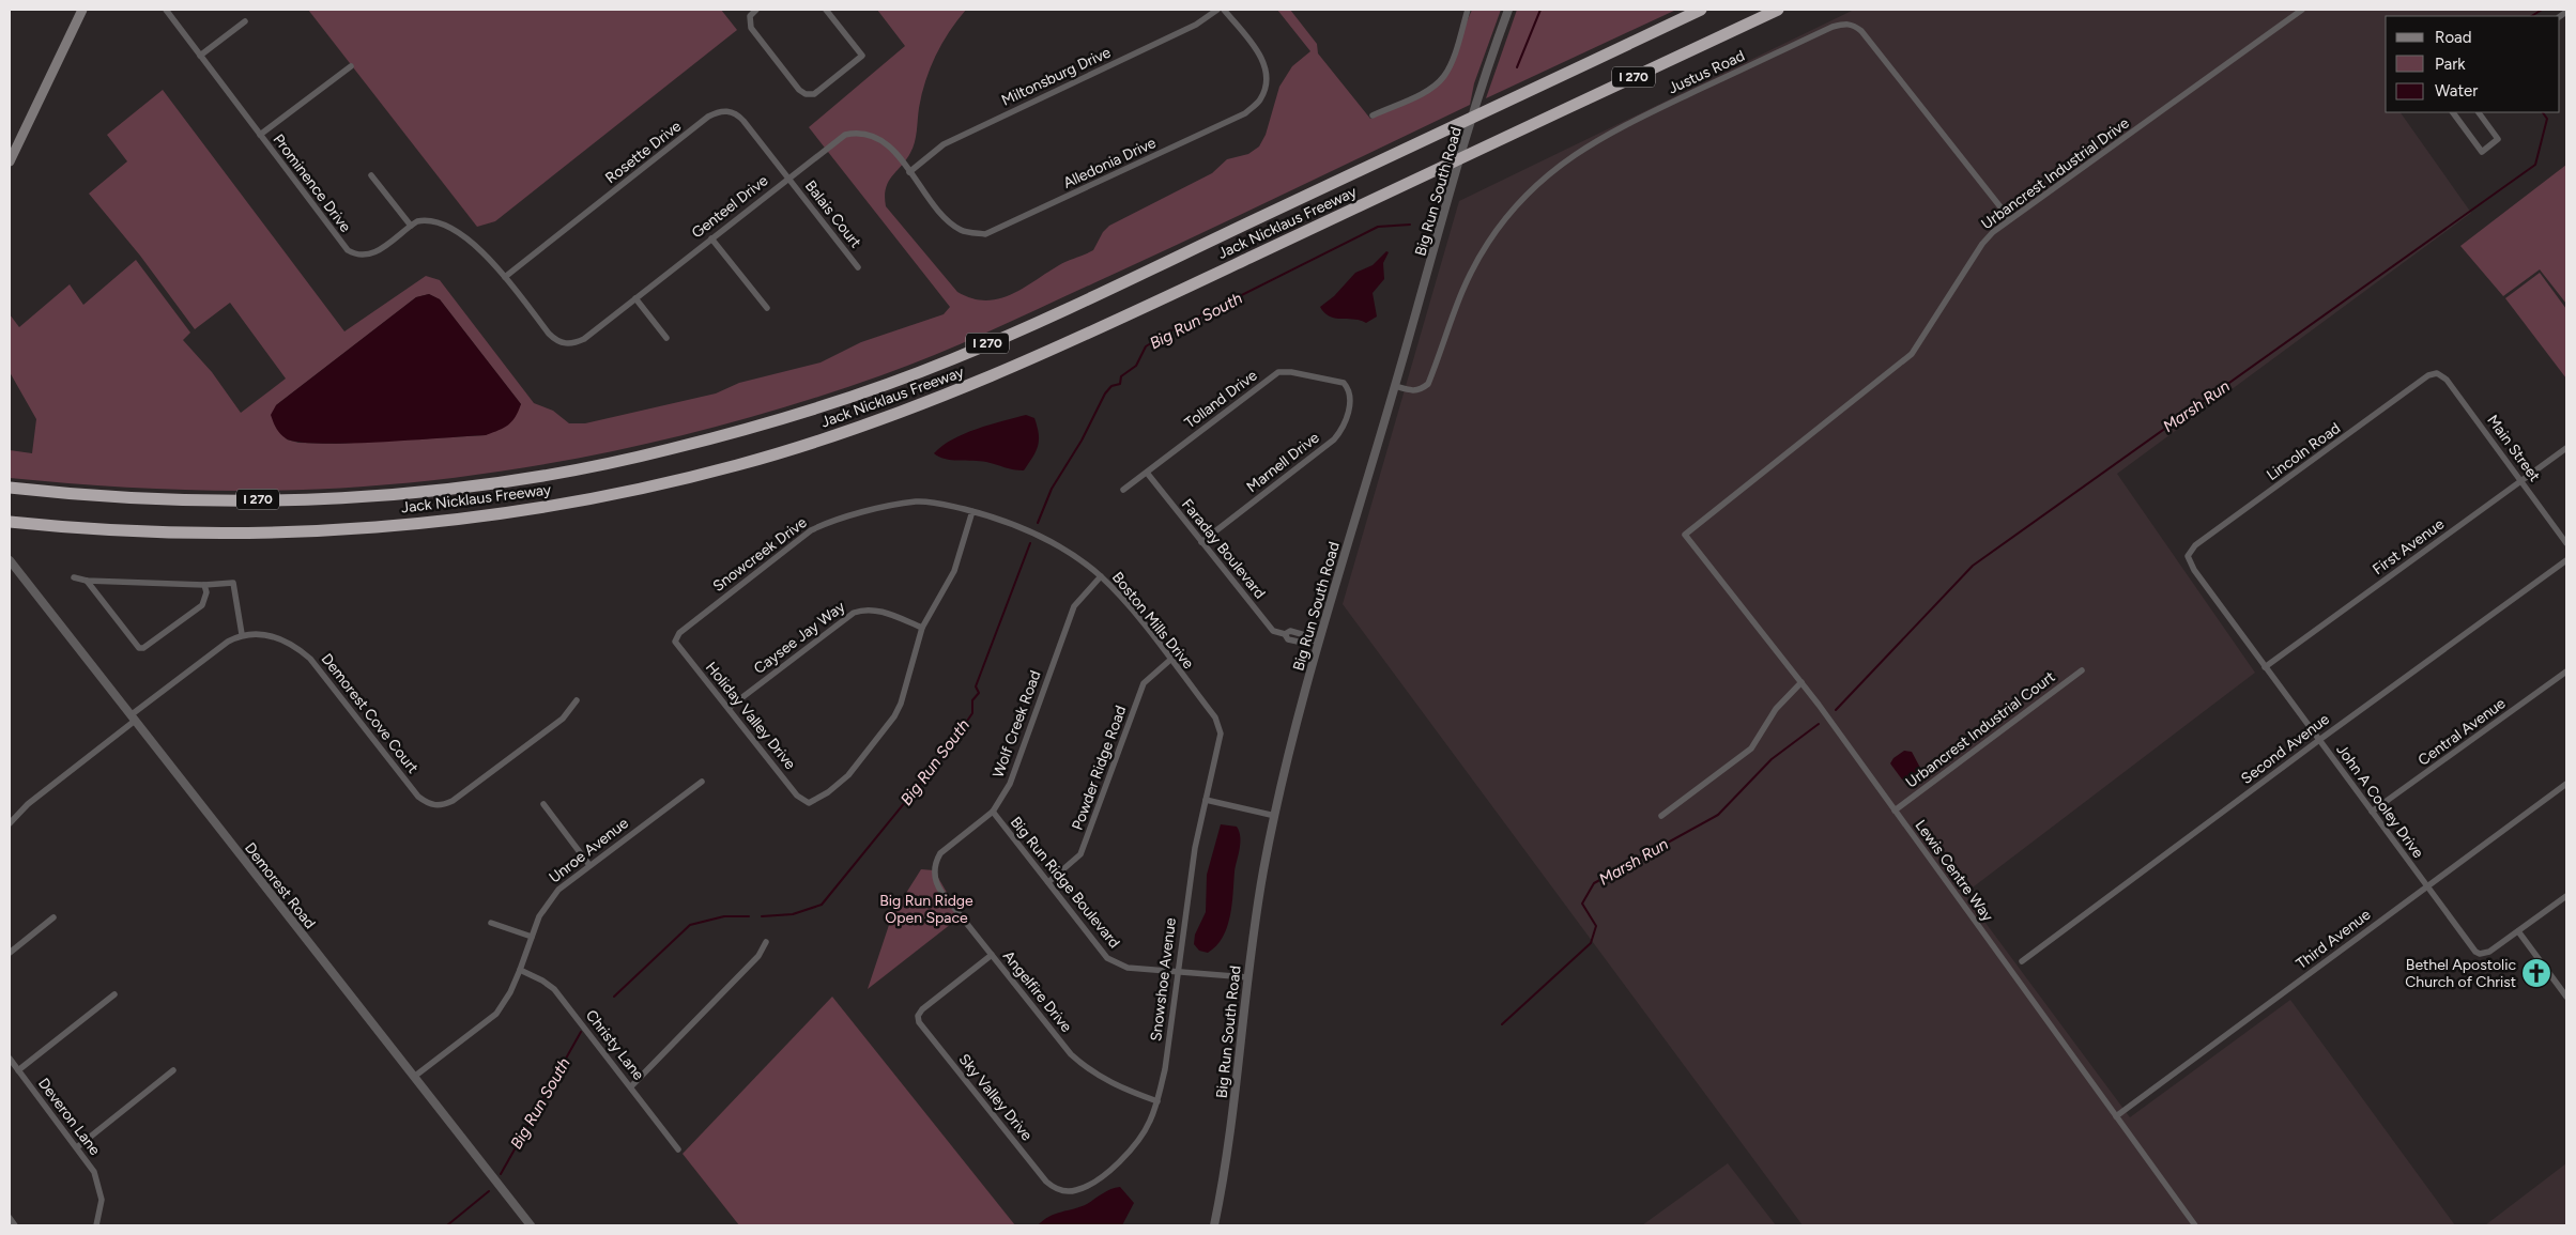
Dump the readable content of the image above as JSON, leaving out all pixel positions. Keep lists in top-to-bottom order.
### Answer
{
  "streets": {
    "highway": ["I 270", "Jack Nicklaus Freeway"],
    "street": [
      "Justus Road",
      "Miltonsburg Drive",
      "Rosette Drive",
      "Alledonia Drive",
      "Urbancrest Industrial Drive",
      "Prominence Drive",
      "Big Run South Road",
      "Genteel Drive",
      "Balais Court",
      "Tolland Drive",
      "Main Street",
      "Lincoln Road",
      "Marnell Drive",
      "First Avenue",
      "Faraday Boulevard",
      "Snowcreek Drive",
      "Boston Mills Drive",
      "Caysee Jay Way",
      "Demorest Cove Court",
      "Holiday Valley Drive",
      "Wolf Creek Road",
      "Urbancrest Industrial Court",
      "Central Avenue",
      "Second Avenue",
      "Powder Ridge Road",
      "John A Cooley Drive",
      "Unroe Avenue",
      "Lewis Centre Way",
      "Big Run Ridge Boulevard",
      "Demorest Road",
      "Third Avenue",
      "Snowshoe Avenue",
      "Angelfire Drive",
      "Christy Lane",
      "Sky Valley Drive",
      "Deveron Lane"
    ]
  },
  "crossings": [
    ["Justus Road", "Urbancrest Industrial Drive"],
    ["Justus Road", "Big Run South Road"],
    ["Miltonsburg Drive", "Genteel Drive"],
    ["Rosette Drive", "Prominence Drive"],
    ["Rosette Drive", "Genteel Drive"],
    ["Rosette Drive", "Balais Court"],
    ["Alledonia Drive", "Genteel Drive"],
    ["Urbancrest Industrial Drive", "Lewis Centre Way"],
    ["Prominence Drive", "Genteel Drive"],
    ["Big Run South Road", "Faraday Boulevard"],
    ["Big Run South Road", "Big Run Ridge Boulevard"],
    ["Genteel Drive", "Balais Court"],
    ["Tolland Drive", "Marnell Drive"],
    ["Tolland Drive", "Faraday Boulevard"],
    ["Main Street", "Lincoln Road"],
    ["Main Street", "First Avenue"],
    ["Lincoln Road", "John A Cooley Drive"],
    ["Marnell Drive", "Faraday Boulevard"],
    ["First Avenue", "John A Cooley Drive"],
    ["Snowcreek Drive", "Boston Mills Drive"],
    ["Snowcreek Drive", "Holiday Valley Drive"],
    ["Boston Mills Drive", "Wolf Creek Road"],
    ["Boston Mills Drive", "Powder Ridge Road"],
    ["Boston Mills Drive", "Snowshoe Avenue"],
    ["Caysee Jay Way", "Holiday Valley Drive"],
    ["Wolf Creek Road", "Big Run Ridge Boulevard"],
    ["Wolf Creek Road", "Angelfire Drive"],
    ["Urbancrest Industrial Court", "Lewis Centre Way"],
    ["Central Avenue", "John A Cooley Drive"],
    ["Second Avenue", "John A Cooley Drive"],
    ["Powder Ridge Road", "Big Run Ridge Boulevard"],
    ["John A Cooley Drive", "Third Avenue"],
    ["Unroe Avenue", "Demorest Road"],
    ["Unroe Avenue", "Christy Lane"],
    ["Lewis Centre Way", "Third Avenue"],
    ["Big Run Ridge Boulevard", "Snowshoe Avenue"],
    ["Snowshoe Avenue", "Angelfire Drive"],
    ["Snowshoe Avenue", "Sky Valley Drive"],
    ["Angelfire Drive", "Sky Valley Drive"]
  ],
  "water": ["Big Run South", "Marsh Run"],
  "parks": ["Big Run Ridge Open Space"],
  "places": {
    "church": ["Bethel Apostolic Church of Christ"]
  },
  "legend": ["Road", "Park", "Water"]
}
